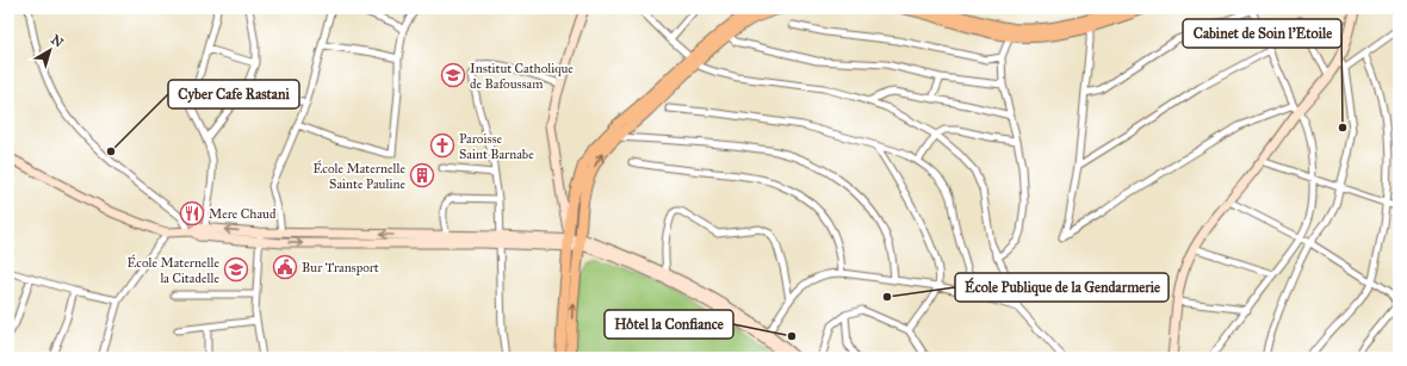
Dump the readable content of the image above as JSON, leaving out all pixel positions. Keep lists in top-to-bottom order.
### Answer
{
  "places": {
    "school or university": ["Institut Catholique de Bafoussam", "École Maternelle la Citadelle"],
    "other": [
      "Cabinet de Soin l'Etoile",
      "Cyber Cafe Rastani",
      "École Publique de la Gendarmerie",
      "Hôtel la Confiance"
    ],
    "church": ["Paroisse Saint Barnabe"],
    "building": ["École Maternelle Sainte Pauline"],
    "restaurant": ["Mere Chaud"],
    "public building": ["Bur Transport"]
  },
  "north": "top right"
}
